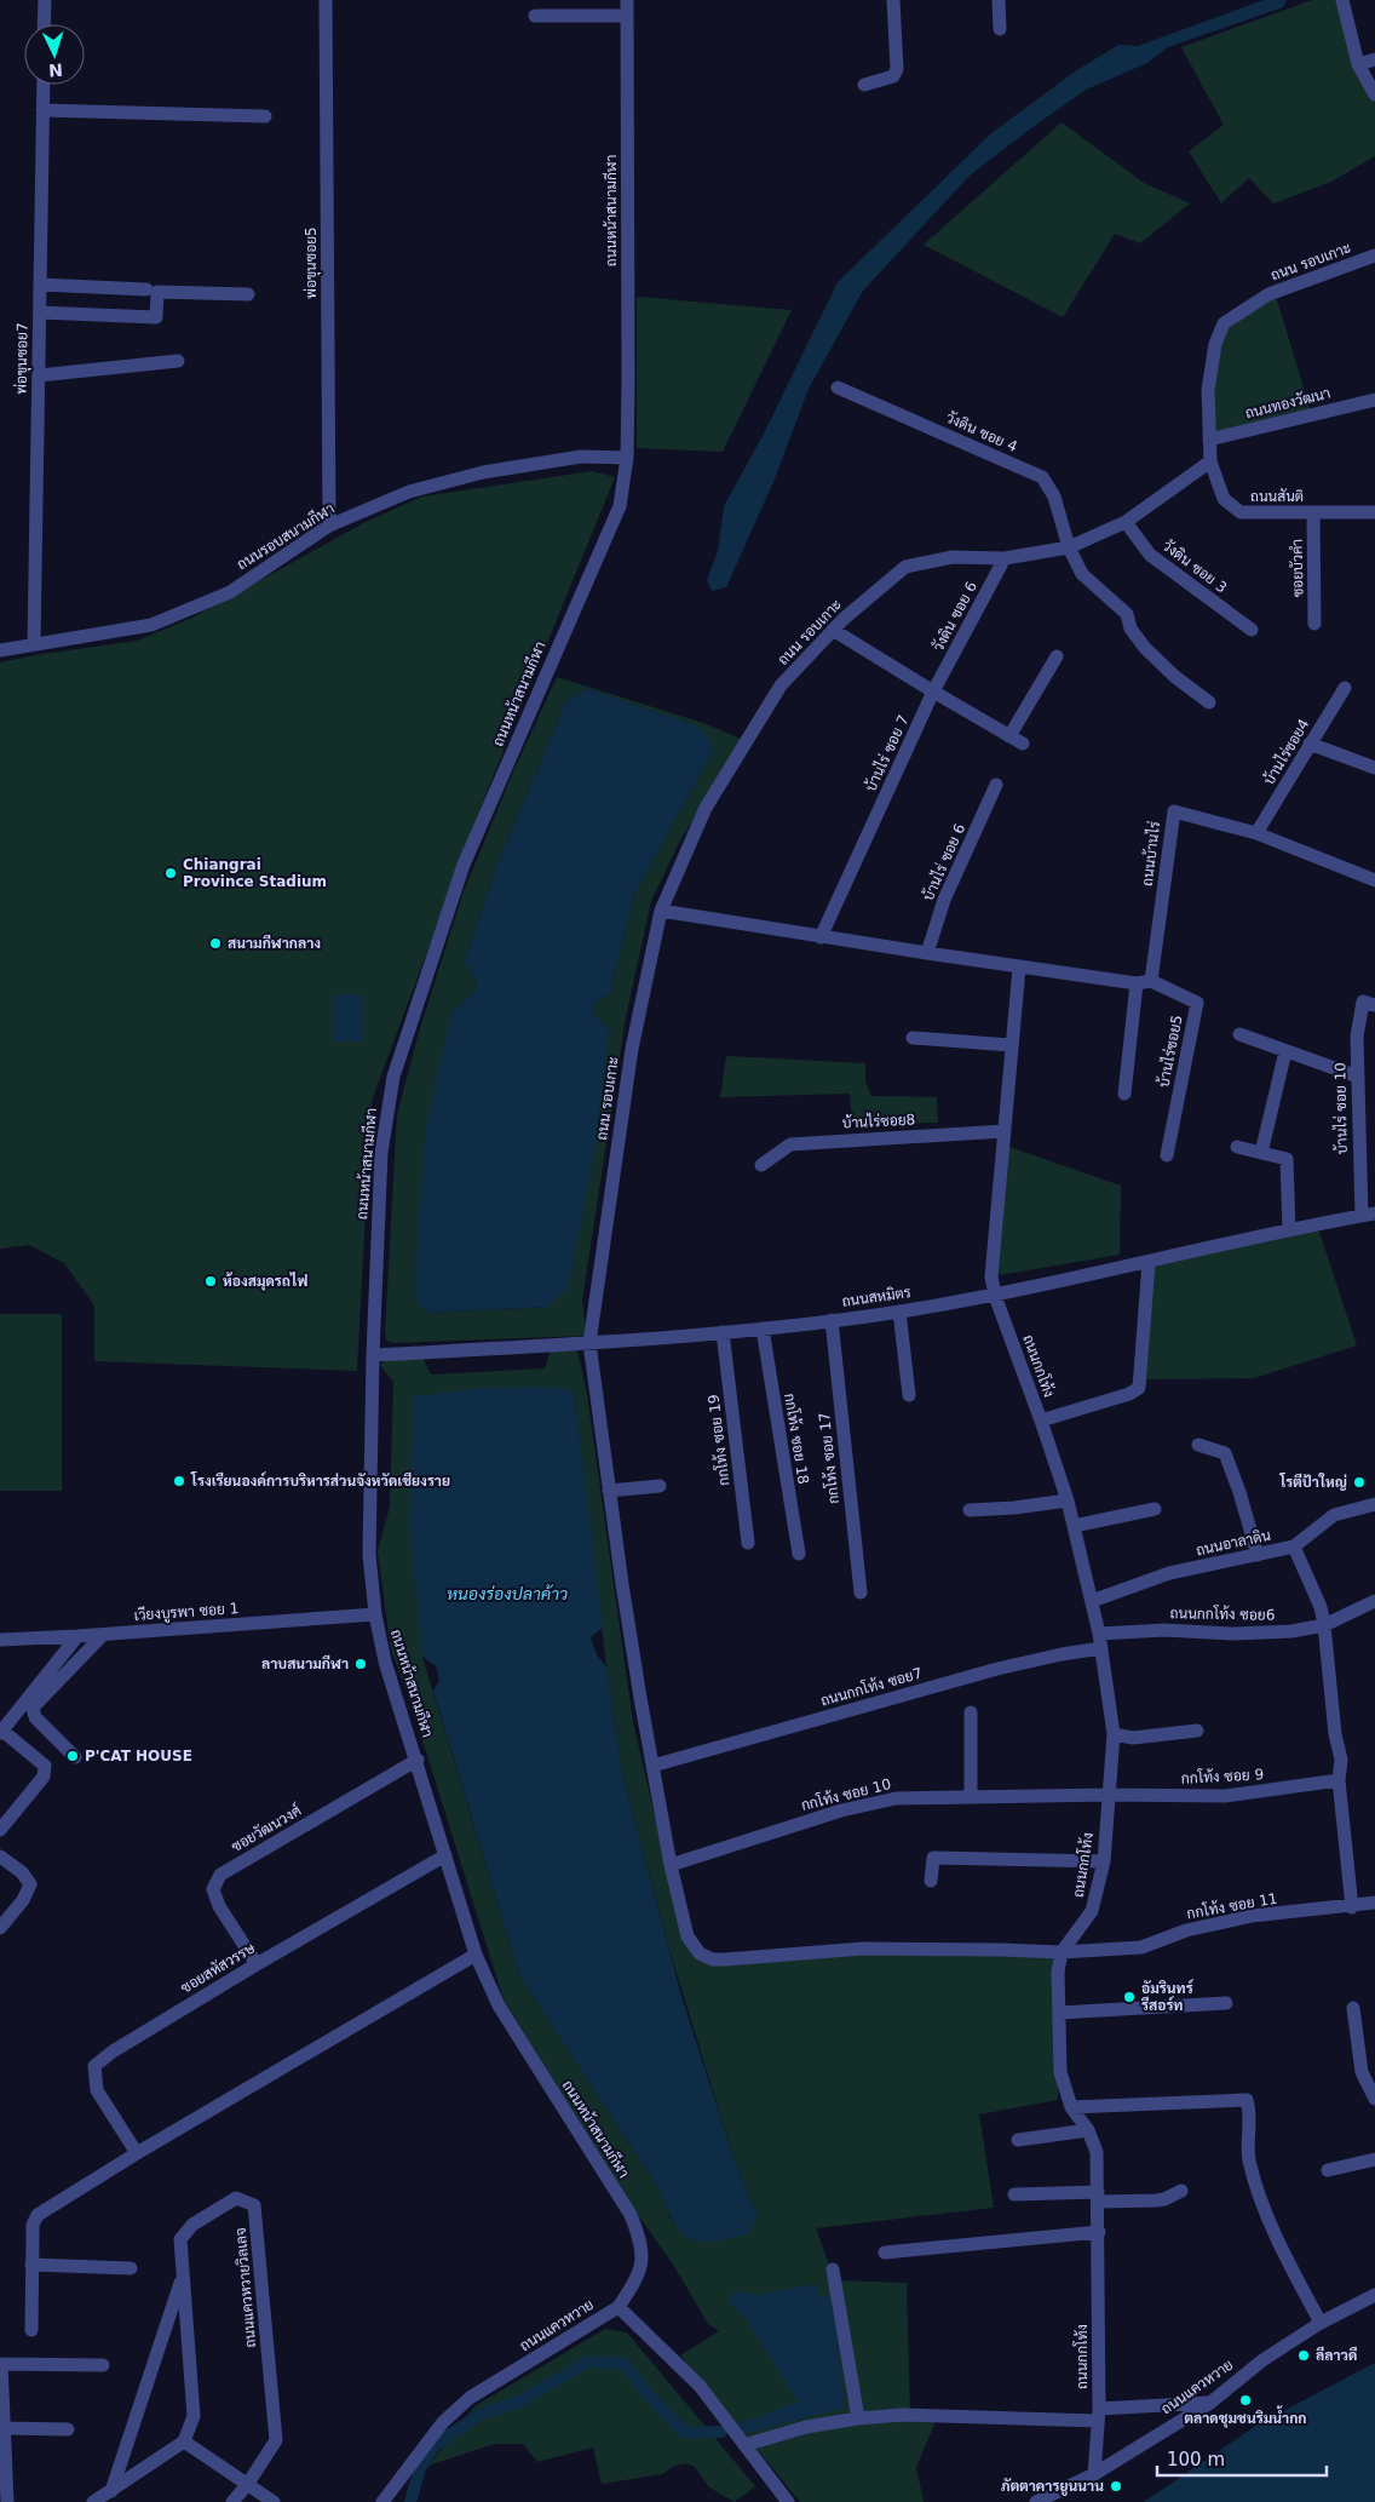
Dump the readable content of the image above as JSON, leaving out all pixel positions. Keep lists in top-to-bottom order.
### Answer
{
  "streets": {
    "street": [
      "ถนนหน้าสนามกีฬา",
      "ถนน รอบเกาะ",
      "พ่อขุนซอย5",
      "พ่อขุนซอย7",
      "ถนนทองวัฒนา",
      "วังดิน ซอย 4",
      "ถนนสันติ",
      "ถนนรอบสนามกีฬา",
      "วังดิน ซอย 3",
      "ซอยบัวคำ",
      "วังดิน ซอย 6",
      "บ้านไร่ซอย4",
      "บ้านไร่ ซอย 7",
      "ถนนบ้านไร่",
      "บ้านไร่ ซอย 6",
      "บ้านไร่ซอย5",
      "บ้านไร่ ซอย 10",
      "บ้านไร่ซอย8",
      "ถนนสหมิตร",
      "ถนนกกโท้ง",
      "กกโท้ง ซอย 18",
      "กกโท้ง ซอย 19",
      "กกโท้ง ซอย 17",
      "ถนนอาลาดิน",
      "เวียงบูรพา ซอย 1",
      "ถนนกกโท้ง ซอย6",
      "ถนนกกโท้ง ซอย7",
      "กกโท้ง ซอย 9",
      "กกโท้ง ซอย 10",
      "ซอยวัฒนวงศ์",
      "กกโท้ง ซอย 11",
      "ซอยสหัสวรรษ",
      "ถนนแควหวายวิลเลจ",
      "ถนนแควหวาย"
    ]
  },
  "crossings": [
    ["ถนนหน้าสนามกีฬา", "ถนนรอบสนามกีฬา"],
    ["ถนนหน้าสนามกีฬา", "ถนนสหมิตร"],
    ["ถนนหน้าสนามกีฬา", "เวียงบูรพา ซอย 1"],
    ["ถนนหน้าสนามกีฬา", "ซอยวัฒนวงศ์"],
    ["ถนนหน้าสนามกีฬา", "ซอยสหัสวรรษ"],
    ["ถนนหน้าสนามกีฬา", "ถนนแควหวาย"],
    ["ถนน รอบเกาะ", "ถนนทองวัฒนา"],
    ["ถนน รอบเกาะ", "วังดิน ซอย 4"],
    ["ถนน รอบเกาะ", "ถนนสันติ"],
    ["ถนน รอบเกาะ", "วังดิน ซอย 3"],
    ["ถนน รอบเกาะ", "วังดิน ซอย 6"],
    ["ถนน รอบเกาะ", "ถนนสหมิตร"],
    ["ถนน รอบเกาะ", "ถนนกกโท้ง ซอย7"],
    ["ถนน รอบเกาะ", "กกโท้ง ซอย 10"],
    ["ถนน รอบเกาะ", "กกโท้ง ซอย 11"],
    ["พ่อขุนซอย5", "ถนนรอบสนามกีฬา"],
    ["พ่อขุนซอย7", "ถนนรอบสนามกีฬา"],
    ["ถนนสันติ", "ซอยบัวคำ"],
    ["วังดิน ซอย 6", "บ้านไร่ ซอย 7"],
    ["บ้านไร่ซอย4", "ถนนบ้านไร่"],
    ["ถนนบ้านไร่", "บ้านไร่ซอย5"],
    ["บ้านไร่ ซอย 10", "ถนนสหมิตร"],
    ["ถนนสหมิตร", "ถนนกกโท้ง"],
    ["ถนนสหมิตร", "กกโท้ง ซอย 18"],
    ["ถนนสหมิตร", "กกโท้ง ซอย 19"],
    ["ถนนสหมิตร", "กกโท้ง ซอย 17"],
    ["ถนนกกโท้ง", "ถนนอาลาดิน"],
    ["ถนนกกโท้ง", "ถนนกกโท้ง ซอย6"],
    ["ถนนกกโท้ง", "ถนนกกโท้ง ซอย7"],
    ["ถนนกกโท้ง", "กกโท้ง ซอย 9"],
    ["ถนนกกโท้ง", "กกโท้ง ซอย 10"],
    ["ถนนกกโท้ง", "กกโท้ง ซอย 11"],
    ["ถนนกกโท้ง", "ถนนแควหวาย"],
    ["กกโท้ง ซอย 9", "กกโท้ง ซอย 10"],
    ["กกโท้ง ซอย 10", "กกโท้ง ซอย 11"],
    ["ซอยวัฒนวงศ์", "ซอยสหัสวรรษ"]
  ],
  "water": ["หนองร่องปลาค้าว"],
  "places": [
    "Chiangrai Province Stadium",
    "สนามกีฬากลาง",
    "ห้องสมุดรถไฟ",
    "โรงเรียนองค์การบริหารส่วนจังหวัดเชียงราย",
    "โรตีป้าใหญ่",
    "ลาบสนามกีฬา",
    "P'CAT HOUSE",
    "อัมรินทร์ รีสอร์ท",
    "ลีลาวดี",
    "ตลาดชุมชนริมน้ำกก",
    "ภัตตาคารยูนนาน"
  ],
  "scale_bar": "100 m",
  "north": "bottom"
}
